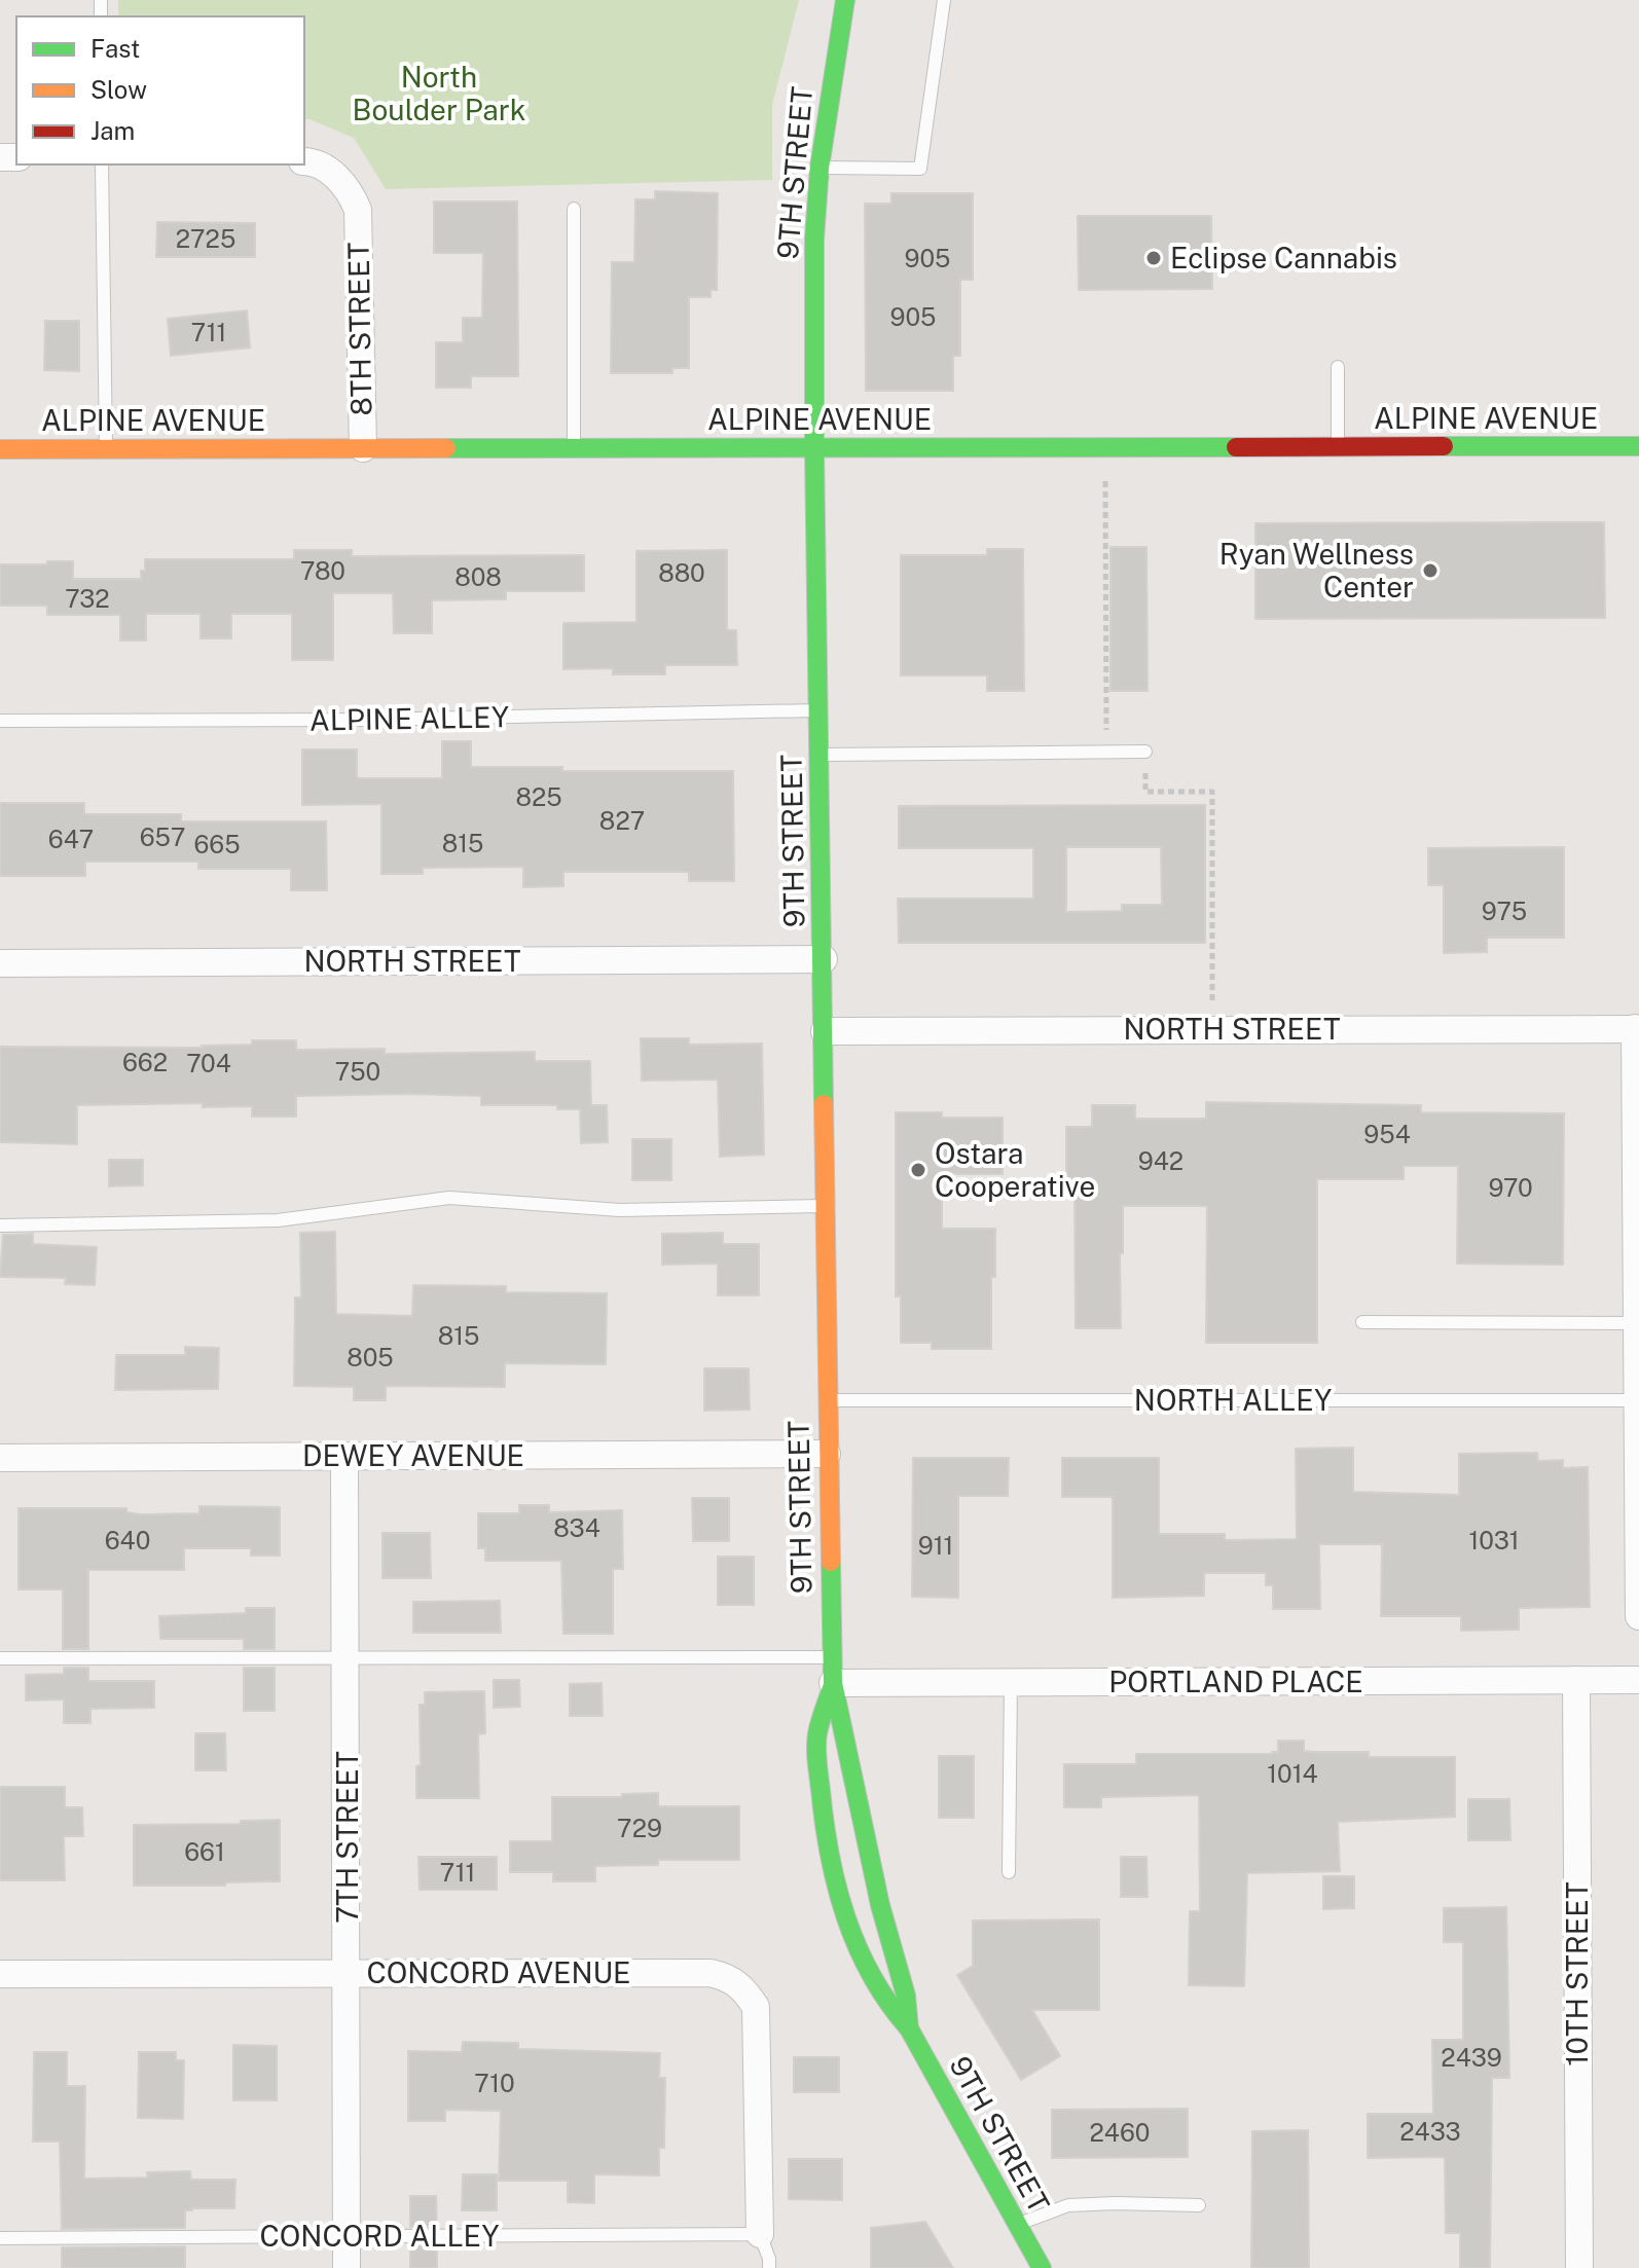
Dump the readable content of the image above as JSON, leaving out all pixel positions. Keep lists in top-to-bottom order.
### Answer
{
  "streets": {
    "street": [
      "9TH STREET",
      "8TH STREET",
      "ALPINE AVENUE",
      "NORTH STREET",
      "DEWEY AVENUE",
      "PORTLAND PLACE",
      "7TH STREET",
      "CONCORD AVENUE",
      "10TH STREET"
    ],
    "lane": ["ALPINE ALLEY", "NORTH ALLEY", "CONCORD ALLEY"]
  },
  "crossings": [
    ["9TH STREET", "ALPINE AVENUE"],
    ["9TH STREET", "ALPINE ALLEY"],
    ["9TH STREET", "NORTH STREET"],
    ["9TH STREET", "NORTH ALLEY"],
    ["9TH STREET", "DEWEY AVENUE"],
    ["9TH STREET", "PORTLAND PLACE"],
    ["8TH STREET", "ALPINE AVENUE"],
    ["DEWEY AVENUE", "7TH STREET"],
    ["PORTLAND PLACE", "10TH STREET"],
    ["7TH STREET", "CONCORD AVENUE"],
    ["7TH STREET", "CONCORD ALLEY"],
    ["CONCORD AVENUE", "CONCORD ALLEY"]
  ],
  "parks": ["North Boulder Park"],
  "places": ["Eclipse Cannabis", "Ryan Wellness Center", "Ostara Cooperative"],
  "house_numbers": [
    "2725",
    "905",
    "905",
    "711",
    "780",
    "880",
    "808",
    "732",
    "825",
    "827",
    "657",
    "647",
    "815",
    "665",
    "975",
    "662",
    "704",
    "750",
    "954",
    "942",
    "970",
    "815",
    "805",
    "834",
    "640",
    "1031",
    "911",
    "1014",
    "729",
    "661",
    "711",
    "2439",
    "710",
    "2433",
    "2460"
  ],
  "legend": ["Fast", "Slow", "Jam"]
}
